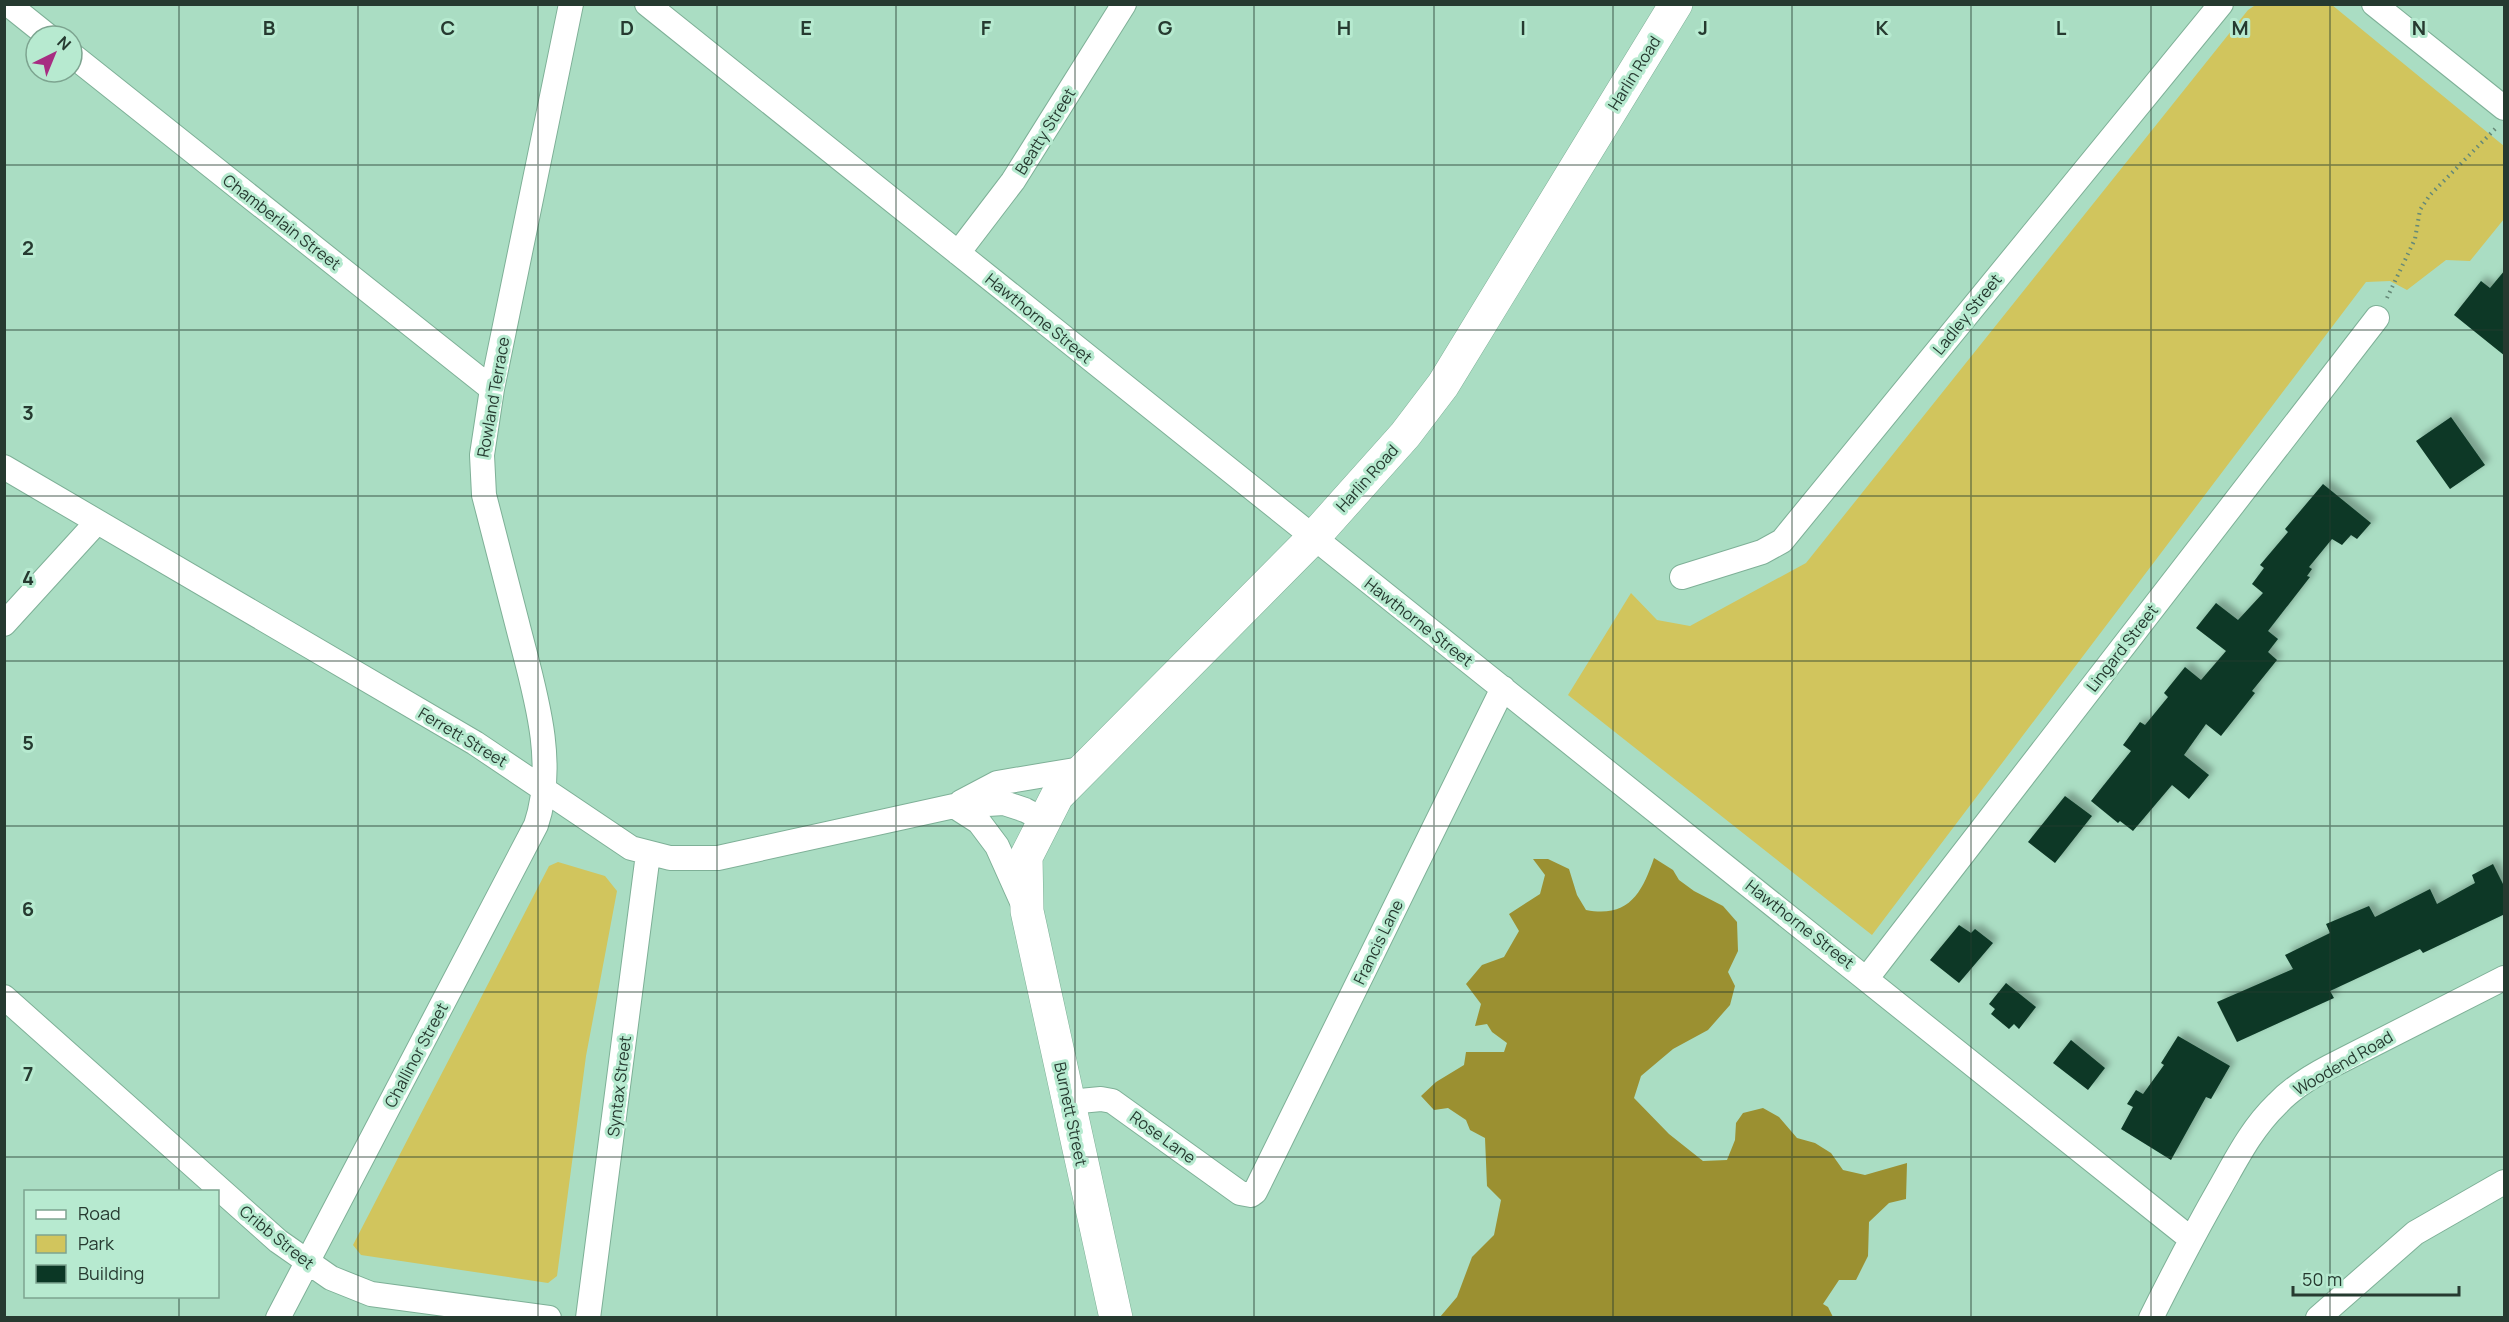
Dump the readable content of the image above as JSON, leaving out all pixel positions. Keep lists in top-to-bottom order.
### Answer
{
  "streets": {
    "main road": ["Harlin Road", "Burnett Street"],
    "street": [
      "Beatty Street",
      "Chamberlain Street",
      "Ladley Street",
      "Hawthorne Street",
      "Rowland Terrace",
      "Lingard Street",
      "Ferrett Street",
      "Francis Lane",
      "Challinor Street",
      "Woodend Road",
      "Syntax Street",
      "Rose Lane",
      "Cribb Street"
    ]
  },
  "crossings": [
    ["Harlin Road", "Hawthorne Street"],
    ["Harlin Road", "Ferrett Street"],
    ["Harlin Road", "Burnett Street"],
    ["Beatty Street", "Hawthorne Street"],
    ["Chamberlain Street", "Rowland Terrace"],
    ["Hawthorne Street", "Lingard Street"],
    ["Hawthorne Street", "Francis Lane"],
    ["Hawthorne Street", "Woodend Road"],
    ["Rowland Terrace", "Ferrett Street"],
    ["Rowland Terrace", "Challinor Street"],
    ["Ferrett Street", "Challinor Street"],
    ["Ferrett Street", "Syntax Street"],
    ["Francis Lane", "Rose Lane"],
    ["Challinor Street", "Cribb Street"],
    ["Burnett Street", "Rose Lane"]
  ],
  "legend": ["Road", "Park", "Building"],
  "scale_bar": "50 m",
  "north": "top right",
  "grid": {
    "columns": [
      "B",
      "C",
      "D",
      "E",
      "F",
      "G",
      "H",
      "I",
      "J",
      "K",
      "L",
      "M",
      "N"
    ],
    "rows": [
      "2",
      "3",
      "4",
      "5",
      "6",
      "7"
    ]
  }
}
